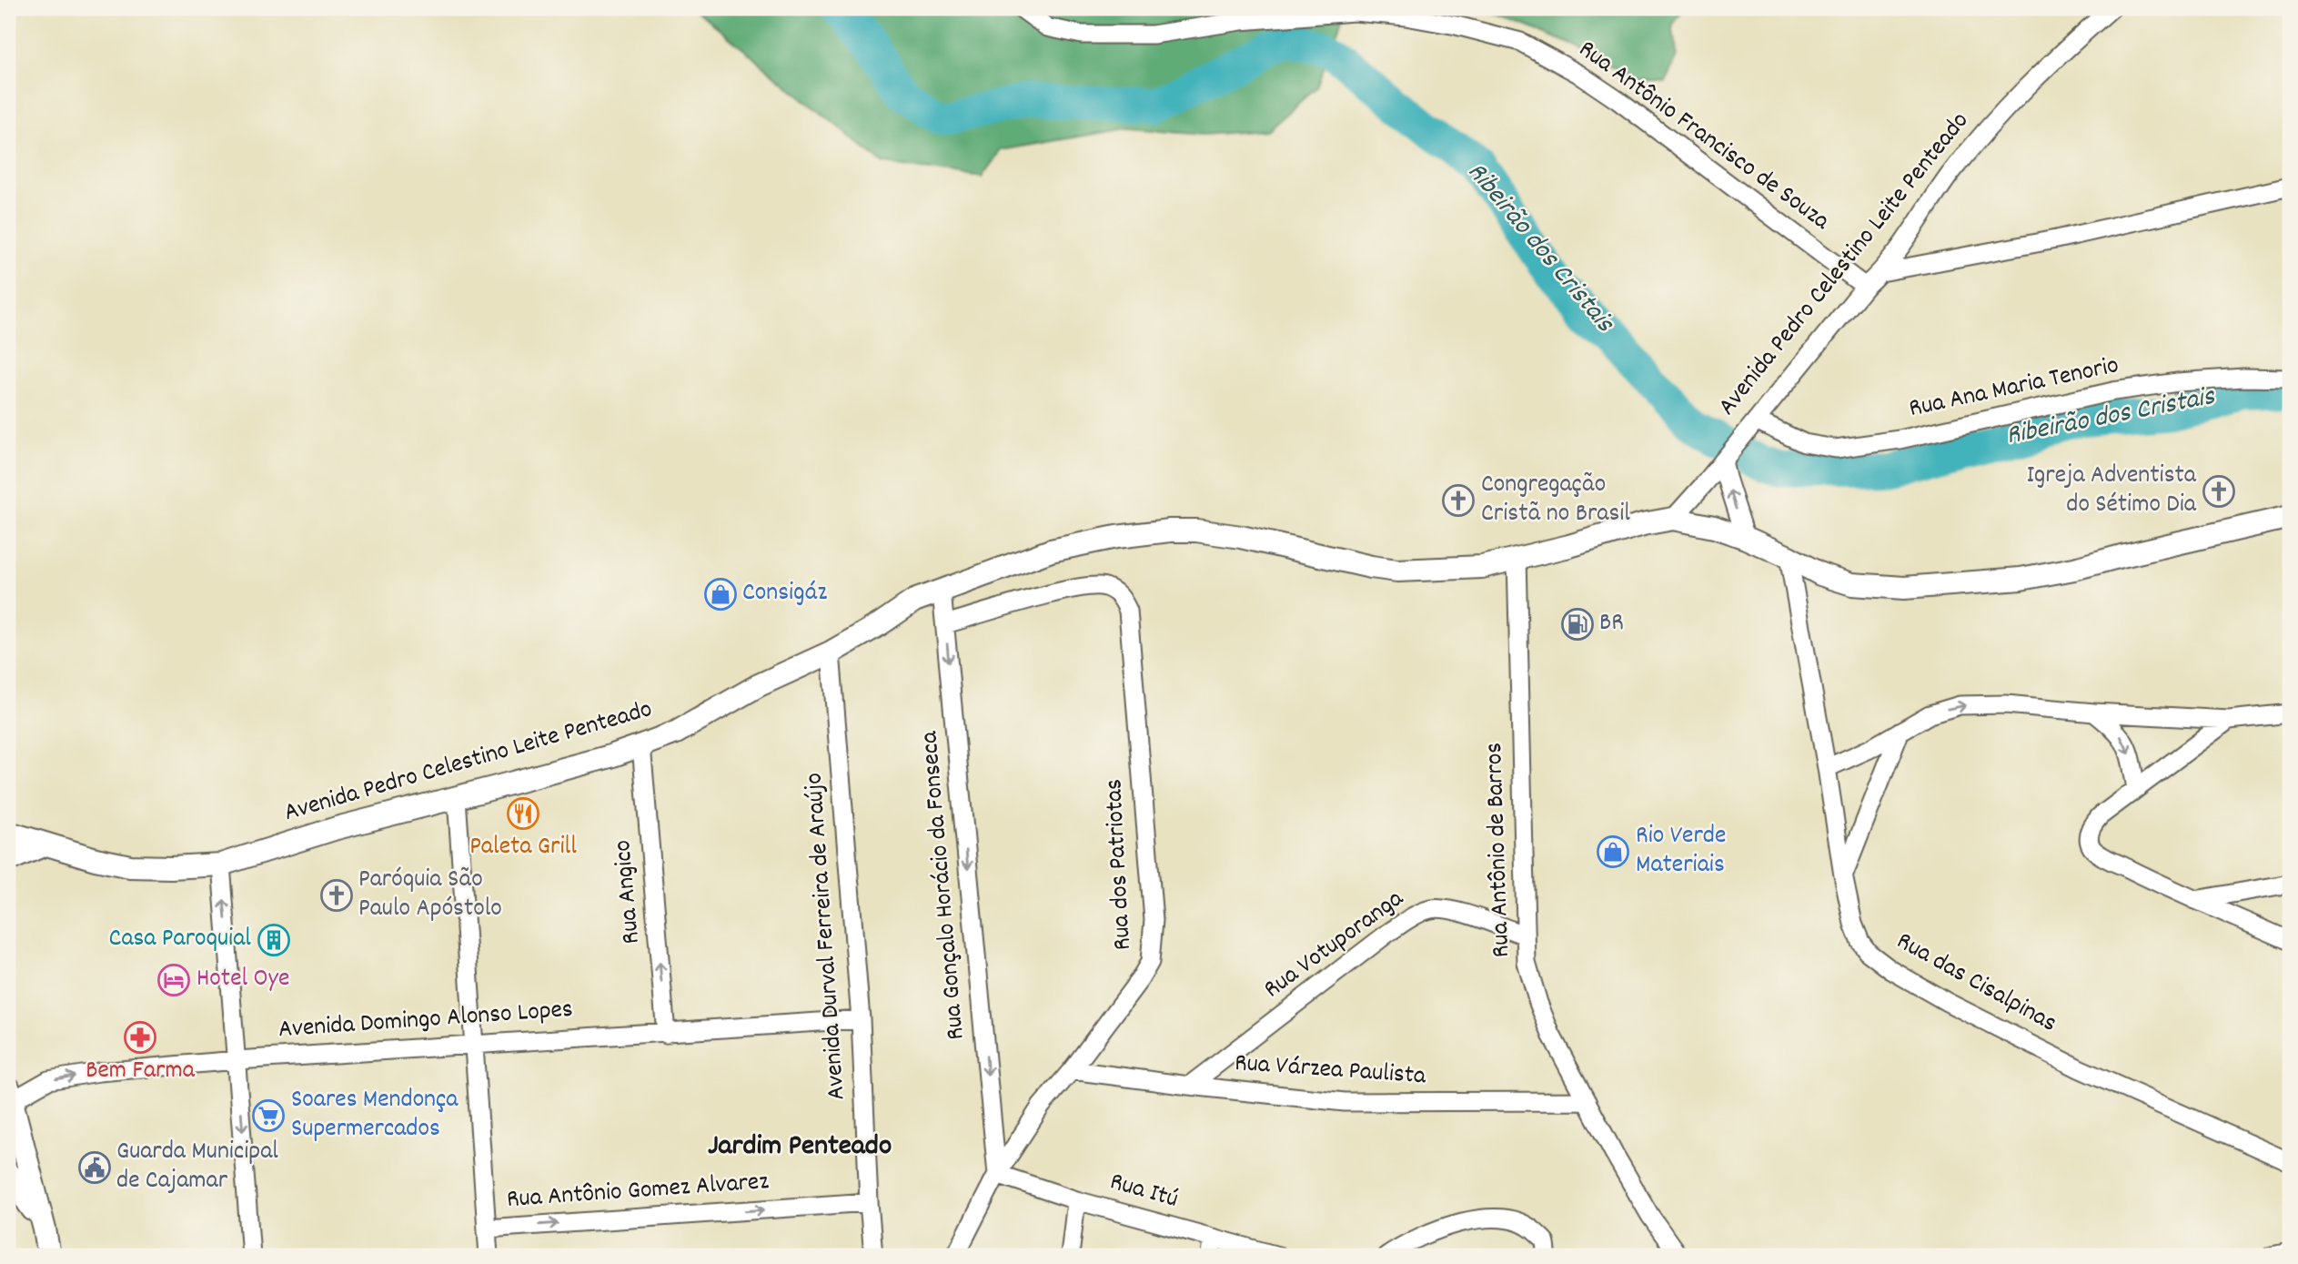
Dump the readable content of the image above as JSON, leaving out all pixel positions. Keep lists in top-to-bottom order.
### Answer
{
  "streets": {
    "street": [
      "Rua Antônio Francisco de Souza",
      "Avenida Pedro Celestino Leite Penteado",
      "Rua Ana Maria Tenorio",
      "Rua Antônio de Barros",
      "Rua dos Patriotas",
      "Rua Gonçalo Horácio da Fonseca",
      "Rua Angico",
      "Avenida Durval Ferreira de Araújo",
      "Rua Votuporanga",
      "Rua das Cisalpinas",
      "Avenida Domingo Alonso Lopes",
      "Rua Várzea Paulista",
      "Rua Antônio Gomez Alvarez",
      "Rua Itú"
    ]
  },
  "crossings": [
    ["Rua Antônio Francisco de Souza", "Avenida Pedro Celestino Leite Penteado"],
    ["Avenida Pedro Celestino Leite Penteado", "Rua Ana Maria Tenorio"],
    ["Avenida Pedro Celestino Leite Penteado", "Rua Antônio de Barros"],
    ["Avenida Pedro Celestino Leite Penteado", "Rua Gonçalo Horácio da Fonseca"],
    ["Avenida Pedro Celestino Leite Penteado", "Rua Angico"],
    ["Avenida Pedro Celestino Leite Penteado", "Avenida Durval Ferreira de Araújo"],
    ["Rua Antônio de Barros", "Rua Votuporanga"],
    ["Rua Antônio de Barros", "Rua Várzea Paulista"],
    ["Rua dos Patriotas", "Rua Gonçalo Horácio da Fonseca"],
    ["Rua dos Patriotas", "Rua Várzea Paulista"],
    ["Rua dos Patriotas", "Rua Itú"],
    ["Rua Gonçalo Horácio da Fonseca", "Rua Itú"],
    ["Rua Angico", "Avenida Domingo Alonso Lopes"],
    ["Avenida Durval Ferreira de Araújo", "Avenida Domingo Alonso Lopes"],
    ["Avenida Durval Ferreira de Araújo", "Rua Antônio Gomez Alvarez"],
    ["Rua Votuporanga", "Rua Várzea Paulista"]
  ],
  "one_way": ["Rua Gonçalo Horácio da Fonseca", "Rua Angico", "Rua Antônio Gomez Alvarez"],
  "districts": ["Jardim Penteado"],
  "water": ["Ribeirão dos Cristais"],
  "places": {
    "church": ["Igreja Adventista do Sétimo Dia", "Congregação Cristã no Brasil", "Paróquia São Paulo Apóstolo"],
    "shop": ["Consigáz", "Rio Verde Materiais"],
    "fuel station": ["BR"],
    "restaurant": ["Paleta Grill"],
    "building": ["Casa Paroquial"],
    "hotel": ["Hotel Oye"],
    "pharmacy": ["Bem Farma"],
    "supermarket": ["Soares Mendonça Supermercados"],
    "public building": ["Guarda Municipal de Cajamar"]
  }
}
